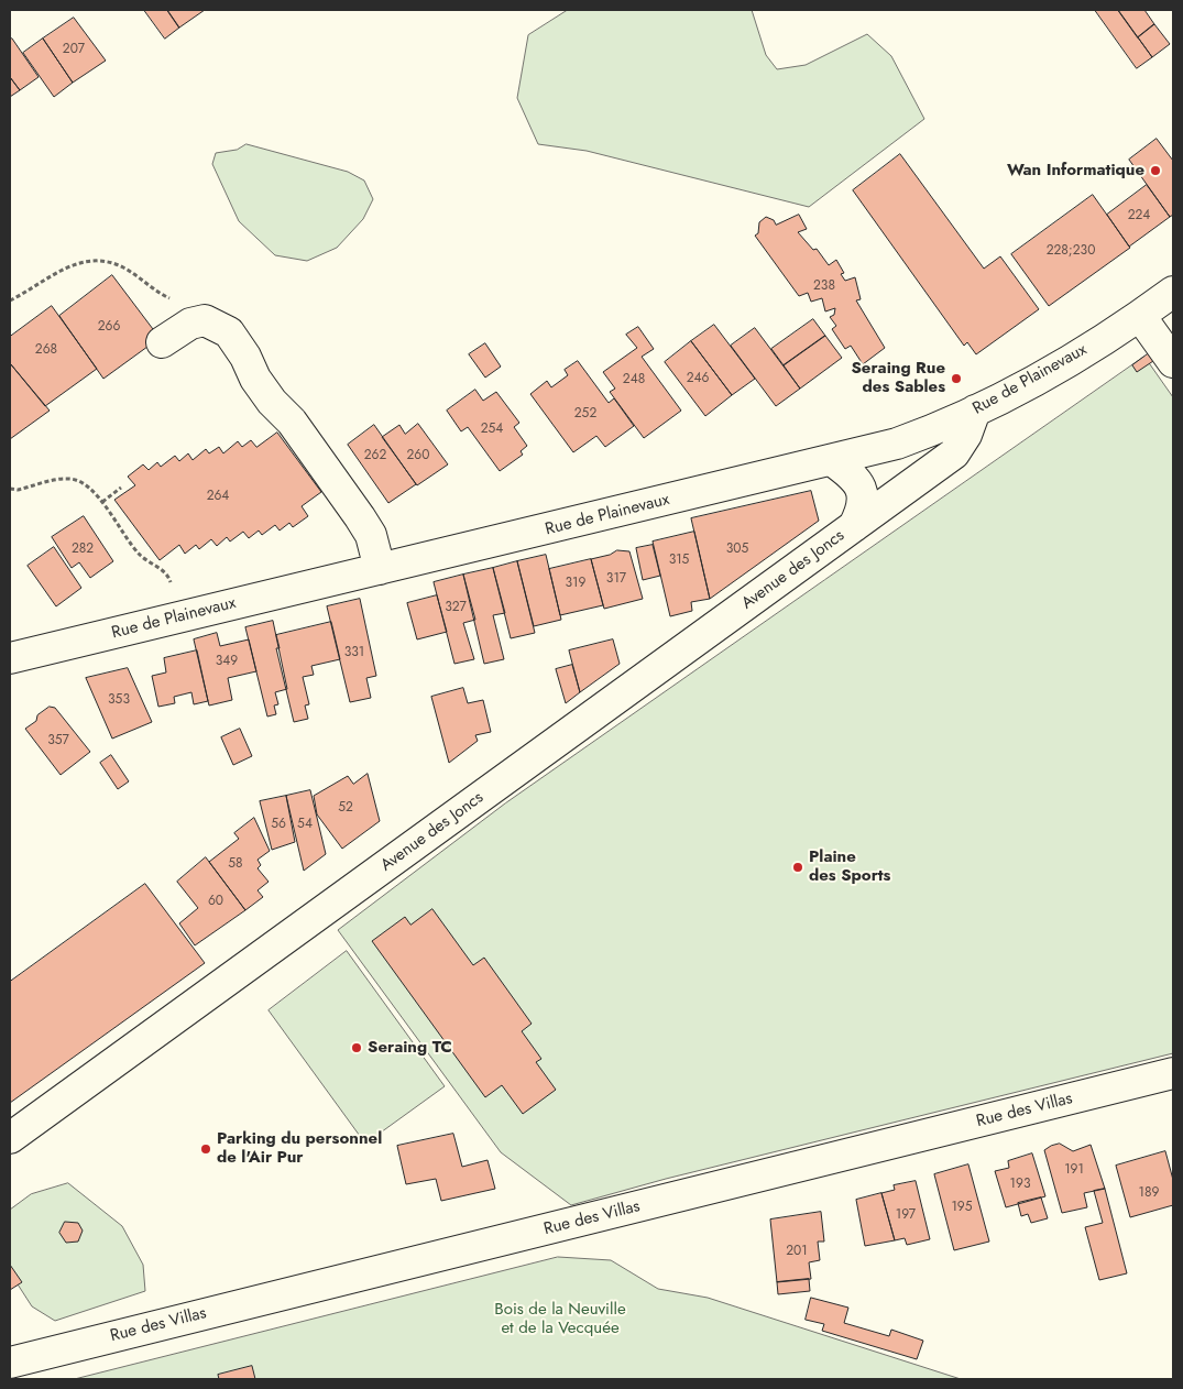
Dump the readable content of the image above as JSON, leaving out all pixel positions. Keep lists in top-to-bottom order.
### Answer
{
  "streets": {
    "street": ["Rue de Plainevaux", "Avenue des Joncs", "Rue des Villas"]
  },
  "crossings": [
    ["Rue de Plainevaux", "Avenue des Joncs"]
  ],
  "parks": ["Bois de la Neuville et de la Vecquée"],
  "places": [
    "Wan Informatique",
    "Seraing Rue des Sables",
    "Plaine des Sports",
    "Seraing TC",
    "Parking du personnel de l'Air Pur"
  ],
  "house_numbers": [
    "207",
    "224",
    "228;230",
    "238",
    "266",
    "268",
    "246",
    "248",
    "252",
    "254",
    "262",
    "260",
    "264",
    "282",
    "305",
    "315",
    "317",
    "319",
    "327",
    "331",
    "349",
    "353",
    "357",
    "52",
    "56",
    "54",
    "58",
    "60",
    "191",
    "193",
    "189",
    "195",
    "197",
    "201"
  ]
}
